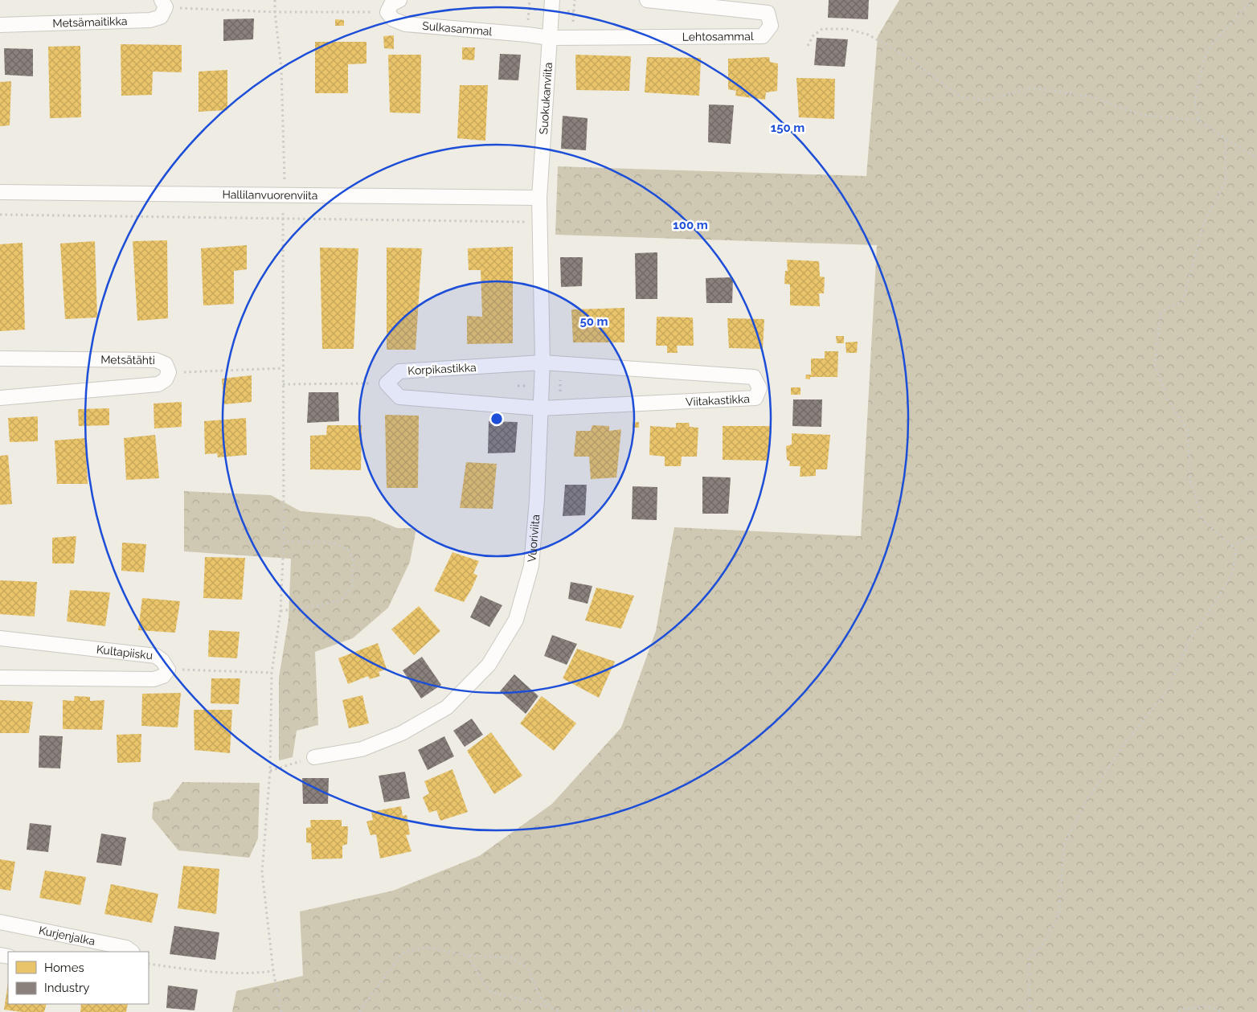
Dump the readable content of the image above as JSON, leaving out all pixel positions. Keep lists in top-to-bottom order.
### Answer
{
  "streets": {
    "street": [
      "Metsämaitikka",
      "Sulkasammal",
      "Lehtosammal",
      "Suokukanviita",
      "Hallilanvuorenviita",
      "Metsätähti",
      "Korpikastikka",
      "Viitakastikka",
      "Vuoriviita",
      "Kultapiisku",
      "Kurjenjalka"
    ]
  },
  "crossings": [
    ["Sulkasammal", "Lehtosammal"],
    ["Sulkasammal", "Suokukanviita"],
    ["Lehtosammal", "Suokukanviita"],
    ["Suokukanviita", "Hallilanvuorenviita"],
    ["Suokukanviita", "Vuoriviita"],
    ["Hallilanvuorenviita", "Vuoriviita"],
    ["Korpikastikka", "Viitakastikka"],
    ["Korpikastikka", "Vuoriviita"],
    ["Viitakastikka", "Vuoriviita"]
  ],
  "legend": ["Homes", "Industry"],
  "rings": ["150 m", "100 m", "50 m"]
}
